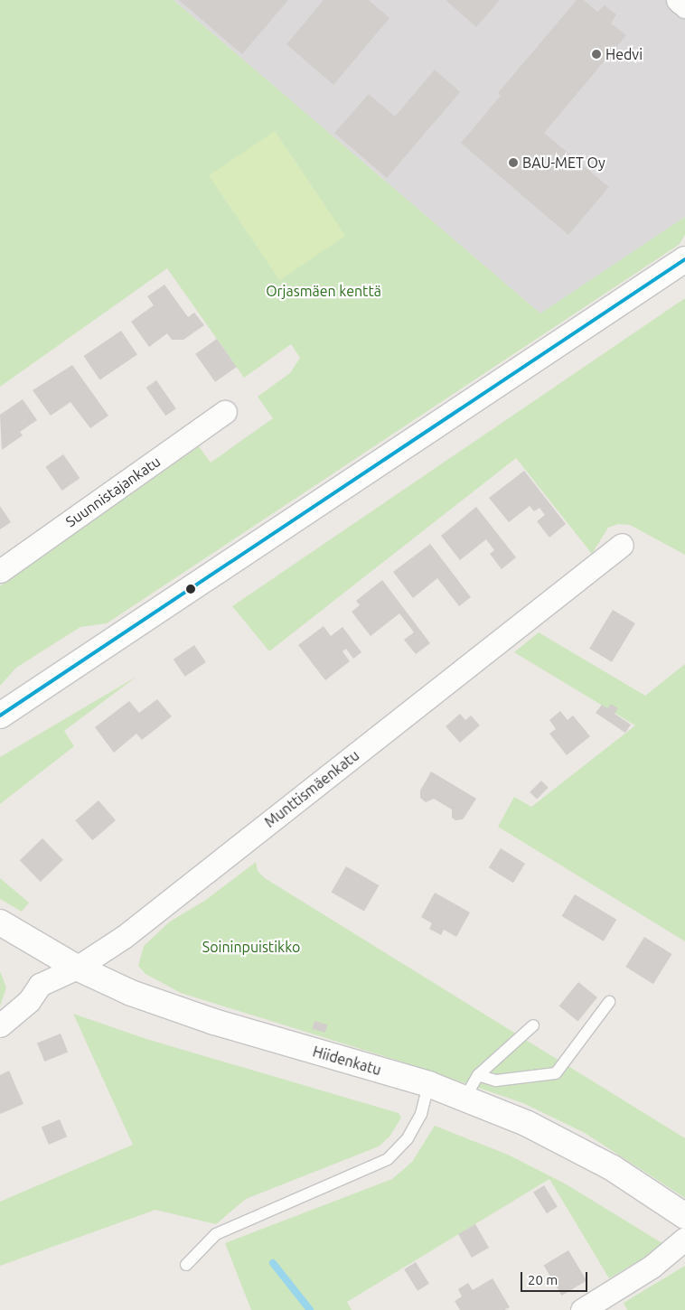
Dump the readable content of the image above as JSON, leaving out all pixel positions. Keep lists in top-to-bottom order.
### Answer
{
  "streets": {
    "street": ["Suunnistajankatu", "Munttismäenkatu", "Hiidenkatu"]
  },
  "crossings": [
    ["Munttismäenkatu", "Hiidenkatu"]
  ],
  "parks": ["Orjasmäen kenttä", "Soininpuistikko"],
  "places": ["Hedvi", "BAU-MET Oy"],
  "scale_bar": "20 m"
}
